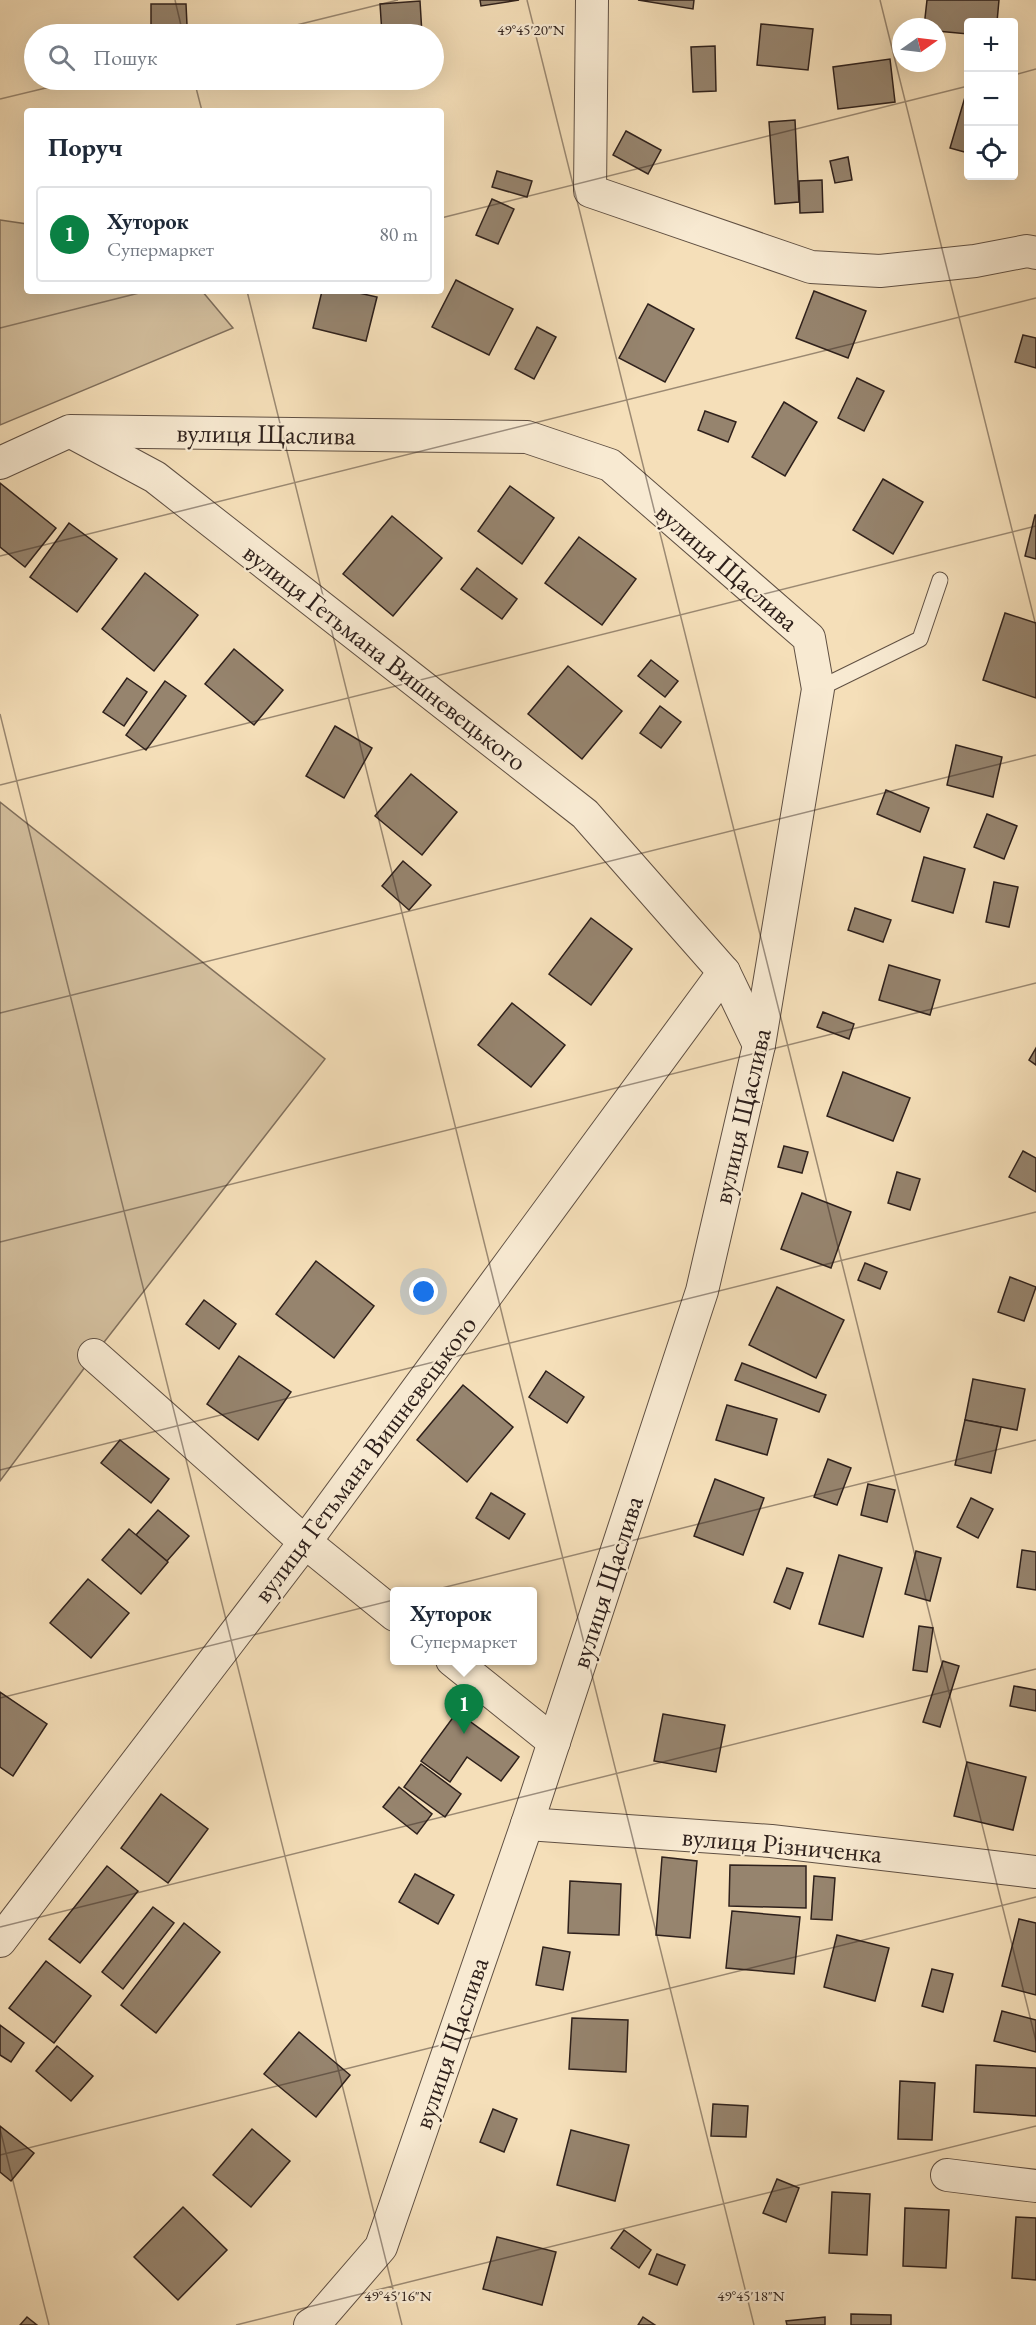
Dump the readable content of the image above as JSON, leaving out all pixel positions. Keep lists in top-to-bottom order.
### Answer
{
  "streets": {
    "street": ["вулиця Щаслива", "вулиця Гетьмана Вишневецького", "вулиця Різниченка"]
  },
  "crossings": [
    ["вулиця Щаслива", "вулиця Гетьмана Вишневецького"],
    ["вулиця Щаслива", "вулиця Різниченка"]
  ],
  "north": "right",
  "page": {
    "map_buttons": ["+", "−"],
    "search": "Пошук",
    "heading": "Поруч",
    "list": [
      {
        "mark": "1",
        "name": "Хуторок",
        "note": "Супермаркет",
        "value": "80 m"
      }
    ],
    "popup": ["Хуторок", "Супермаркет"],
    "pins": "1"
  },
  "coordinates": ["49°45'20\"N", "49°45'16\"N", "49°45'18\"N"]
}
